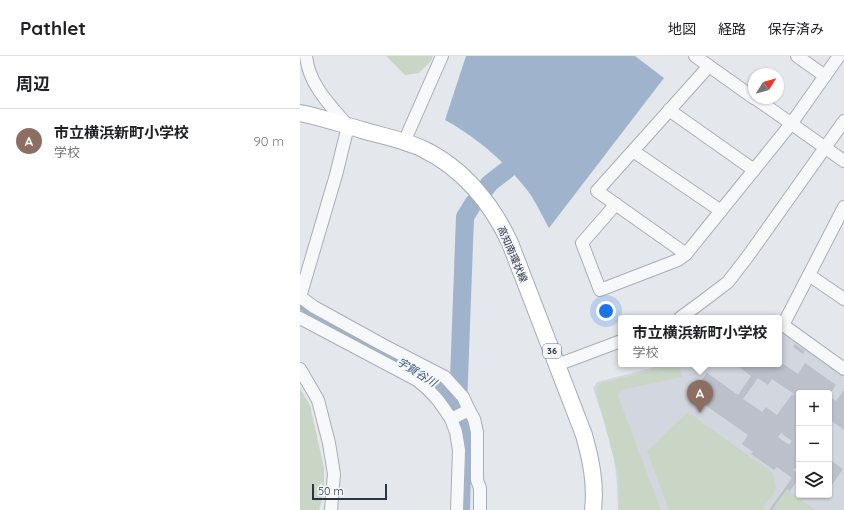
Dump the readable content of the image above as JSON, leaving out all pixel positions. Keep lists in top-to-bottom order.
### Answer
{
  "streets": {
    "main road": ["高知南環状線", "36"]
  },
  "water": ["宇賀谷川"],
  "scale_bar": "50 m",
  "north": "top right",
  "page": {
    "header": "Pathlet",
    "nav": ["地図", "経路", "保存済み"],
    "heading": "周辺",
    "list": [
      {
        "mark": "A",
        "name": "市立横浜新町小学校",
        "note": "学校",
        "value": "90 m"
      }
    ],
    "popup": ["市立横浜新町小学校", "学校"],
    "pins": "A",
    "map_buttons": ["+", "−"],
    "scale": "50 m"
  }
}
